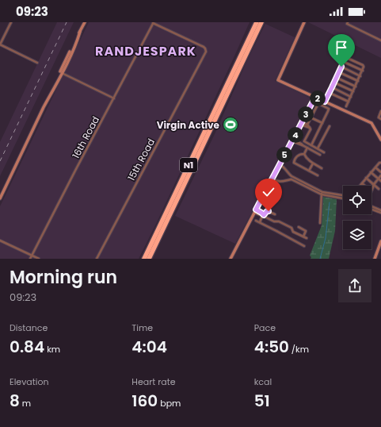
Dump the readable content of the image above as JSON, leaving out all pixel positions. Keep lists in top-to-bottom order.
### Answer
{
  "streets": {
    "highway": ["N1"],
    "street": ["16th Road", "15th Road"]
  },
  "crossings": [
    ["16th Road", "15th Road"]
  ],
  "districts": ["RANDJESPARK"],
  "places": {
    "sports": ["Virgin Active"]
  },
  "page": {
    "status": "09:23",
    "pins": [
      "2",
      "3",
      "4",
      "5"
    ],
    "heading": ["Morning run", "09:23"],
    "stats": [
      ["Distance", "0.84 km"],
      ["Time", "4:04"],
      ["Pace", "4:50 /km"],
      ["Elevation", "8 m"],
      ["Heart rate", "160 bpm"],
      ["kcal", "51"]
    ]
  }
}
